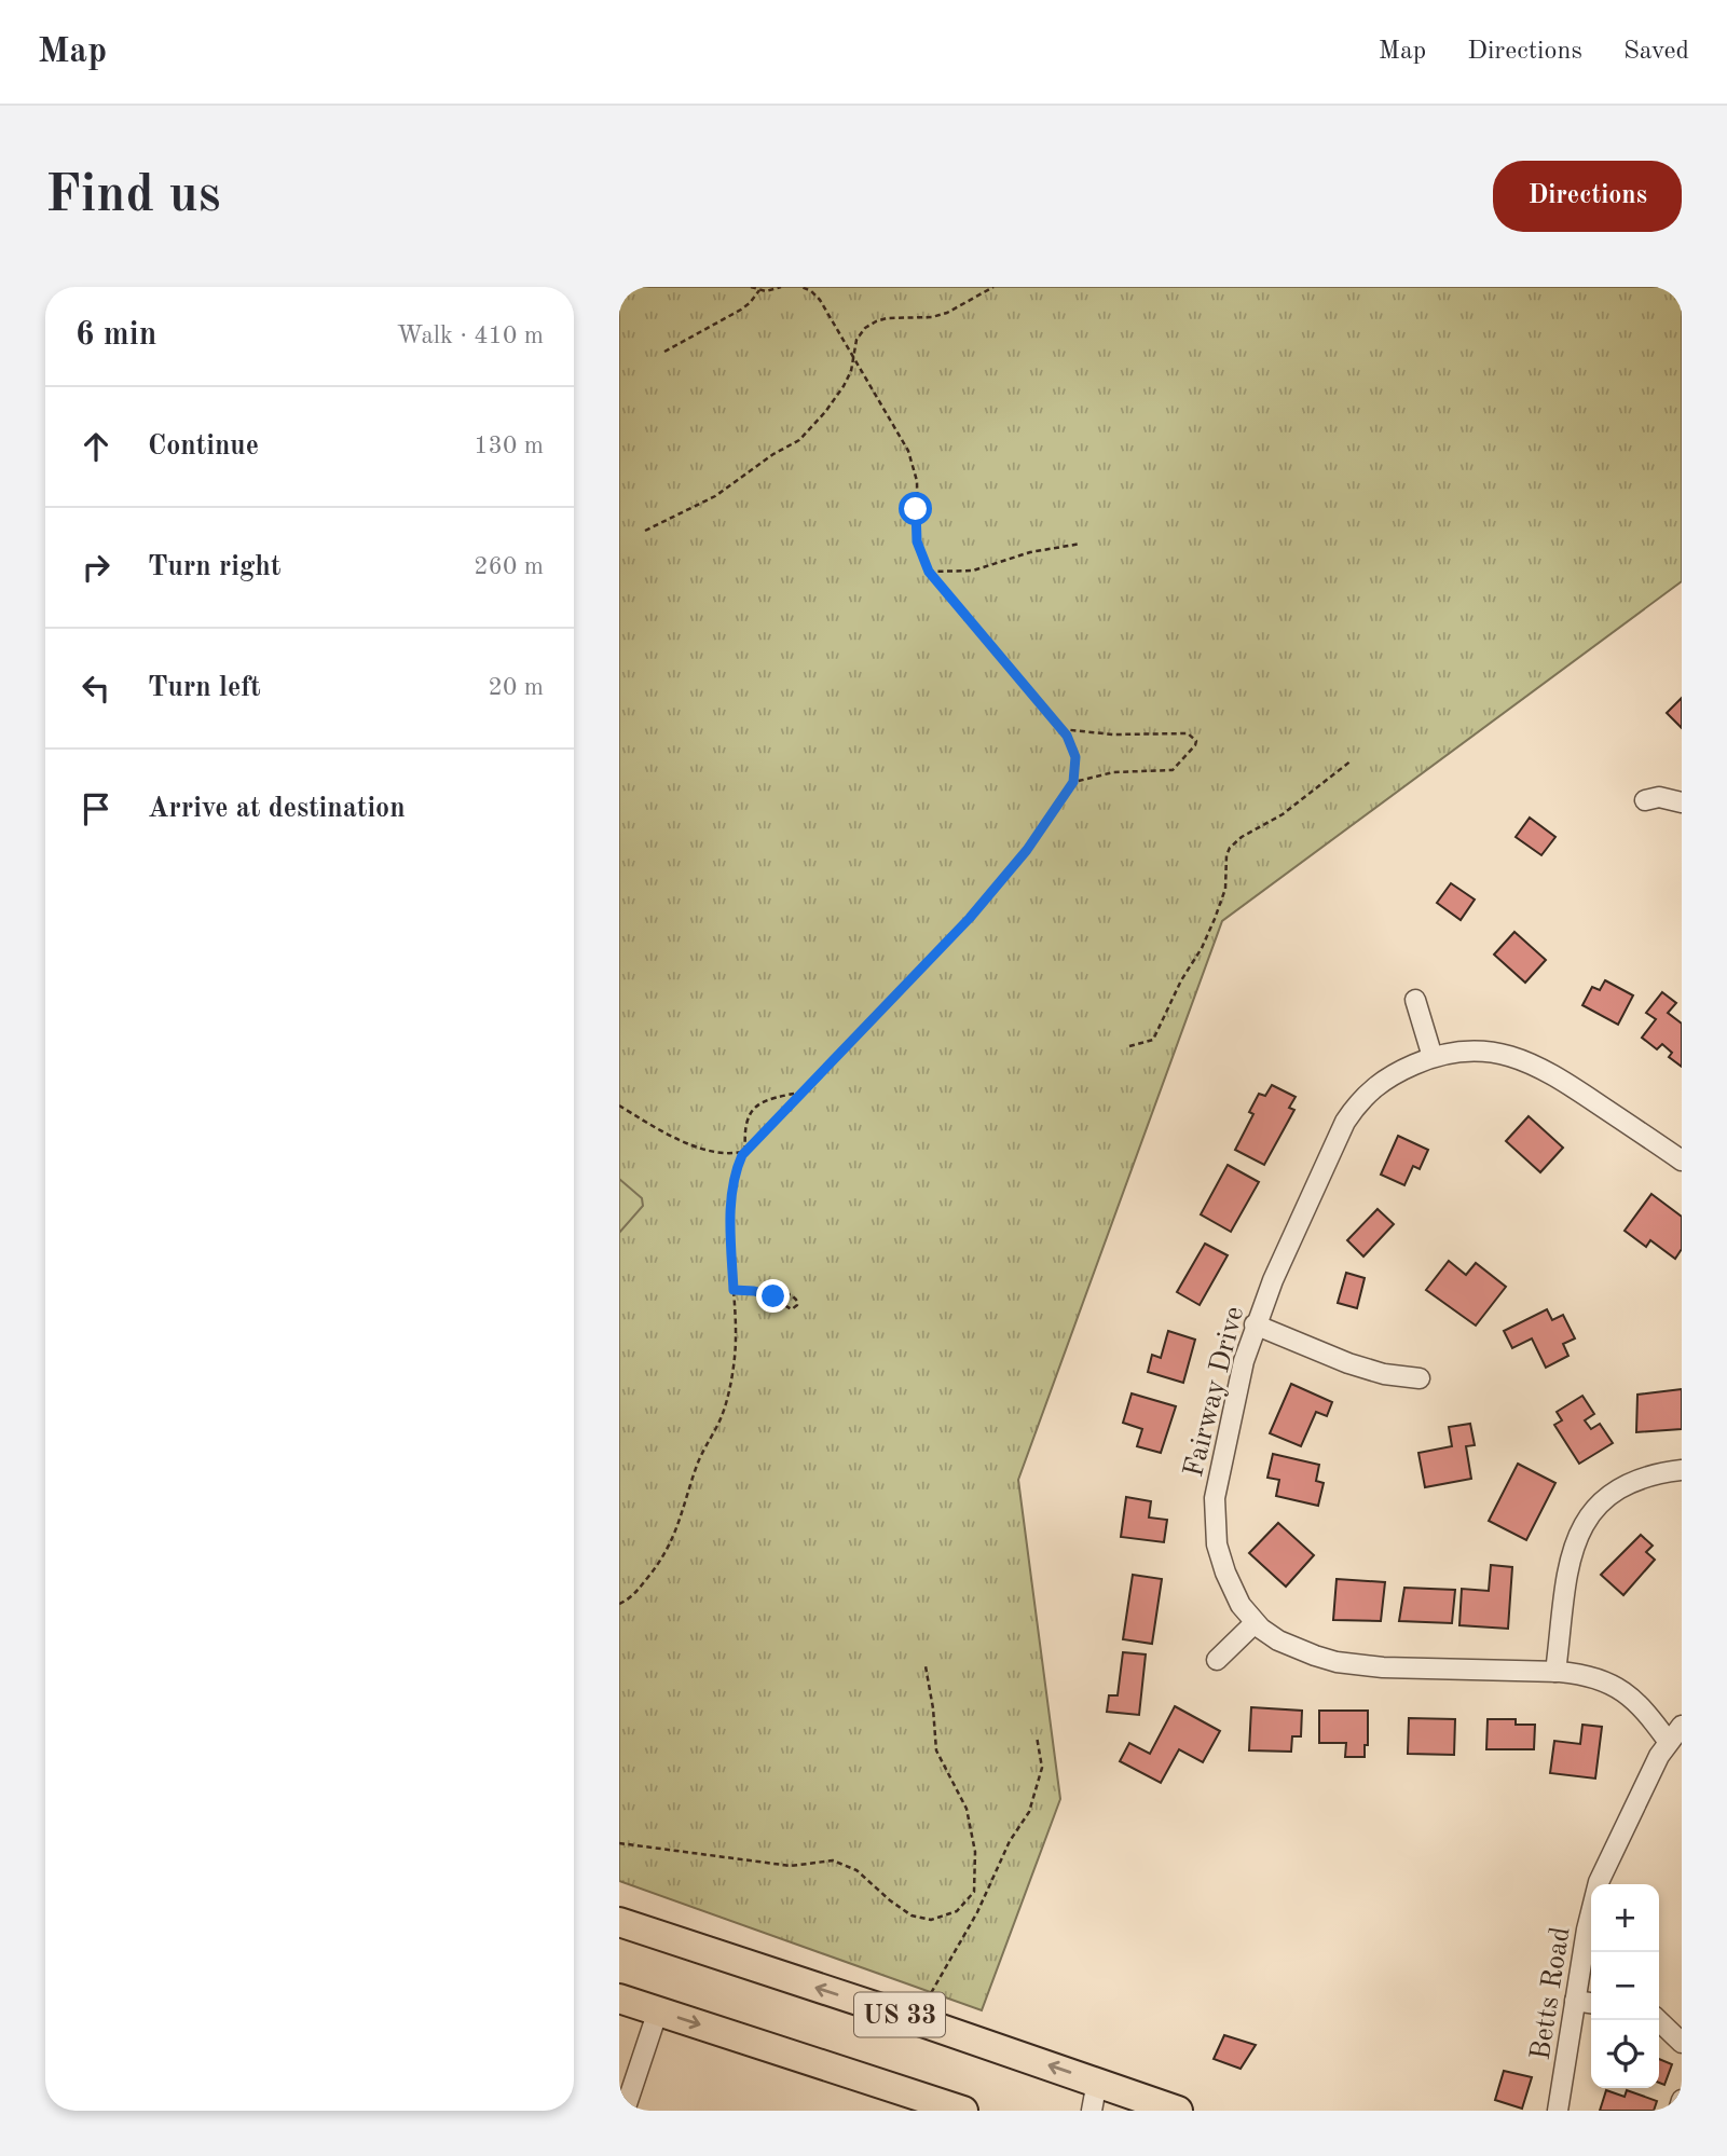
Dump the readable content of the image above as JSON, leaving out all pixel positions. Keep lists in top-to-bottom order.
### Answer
{
  "streets": {
    "highway": ["US 33"],
    "street": ["Fairway Drive", "Betts Road"]
  },
  "crossings": [
    ["Fairway Drive", "Betts Road"]
  ],
  "page": {
    "header": "Map",
    "nav": ["Map", "Directions", "Saved"],
    "buttons": "Directions",
    "title": "Find us",
    "heading": ["6 min", "Walk · 410 m"],
    "list": [
      ["Continue", "130 m"],
      ["Turn right", "260 m"],
      ["Turn left", "20 m"],
      "Arrive at destination"
    ],
    "map_buttons": ["+", "−"]
  }
}
